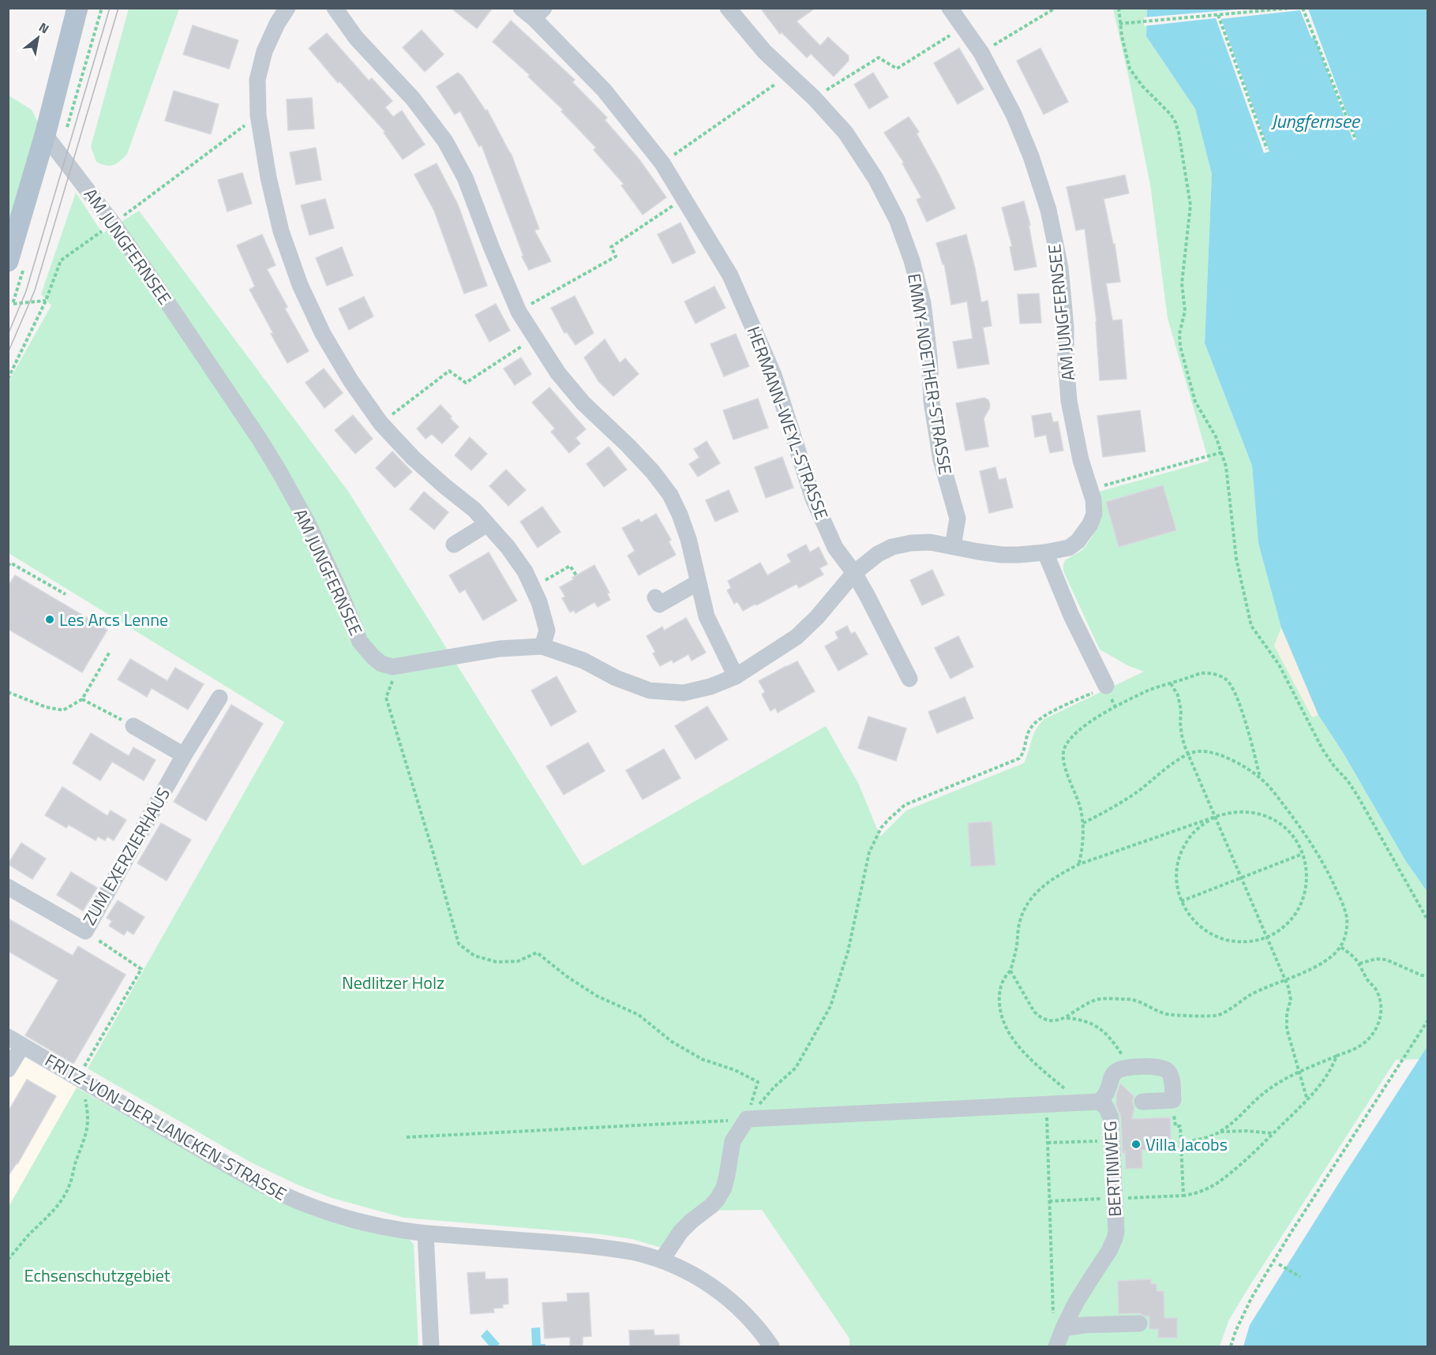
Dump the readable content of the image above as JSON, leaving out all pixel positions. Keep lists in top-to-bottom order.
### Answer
{
  "streets": {
    "street": [
      "AM JUNGFERNSEE",
      "EMMY-NOETHER-STRASSE",
      "HERMANN-WEYL-STRASSE",
      "ZUM EXERZIERHAUS",
      "FRITZ-VON-DER-LANCKEN-STRASSE",
      "BERTINIWEG"
    ]
  },
  "crossings": [
    ["AM JUNGFERNSEE", "EMMY-NOETHER-STRASSE"],
    ["AM JUNGFERNSEE", "HERMANN-WEYL-STRASSE"]
  ],
  "water": ["Jungfernsee"],
  "parks": ["Nedlitzer Holz", "Echsenschutzgebiet"],
  "places": ["Les Arcs Lenne", "Villa Jacobs"],
  "north": "top right"
}
